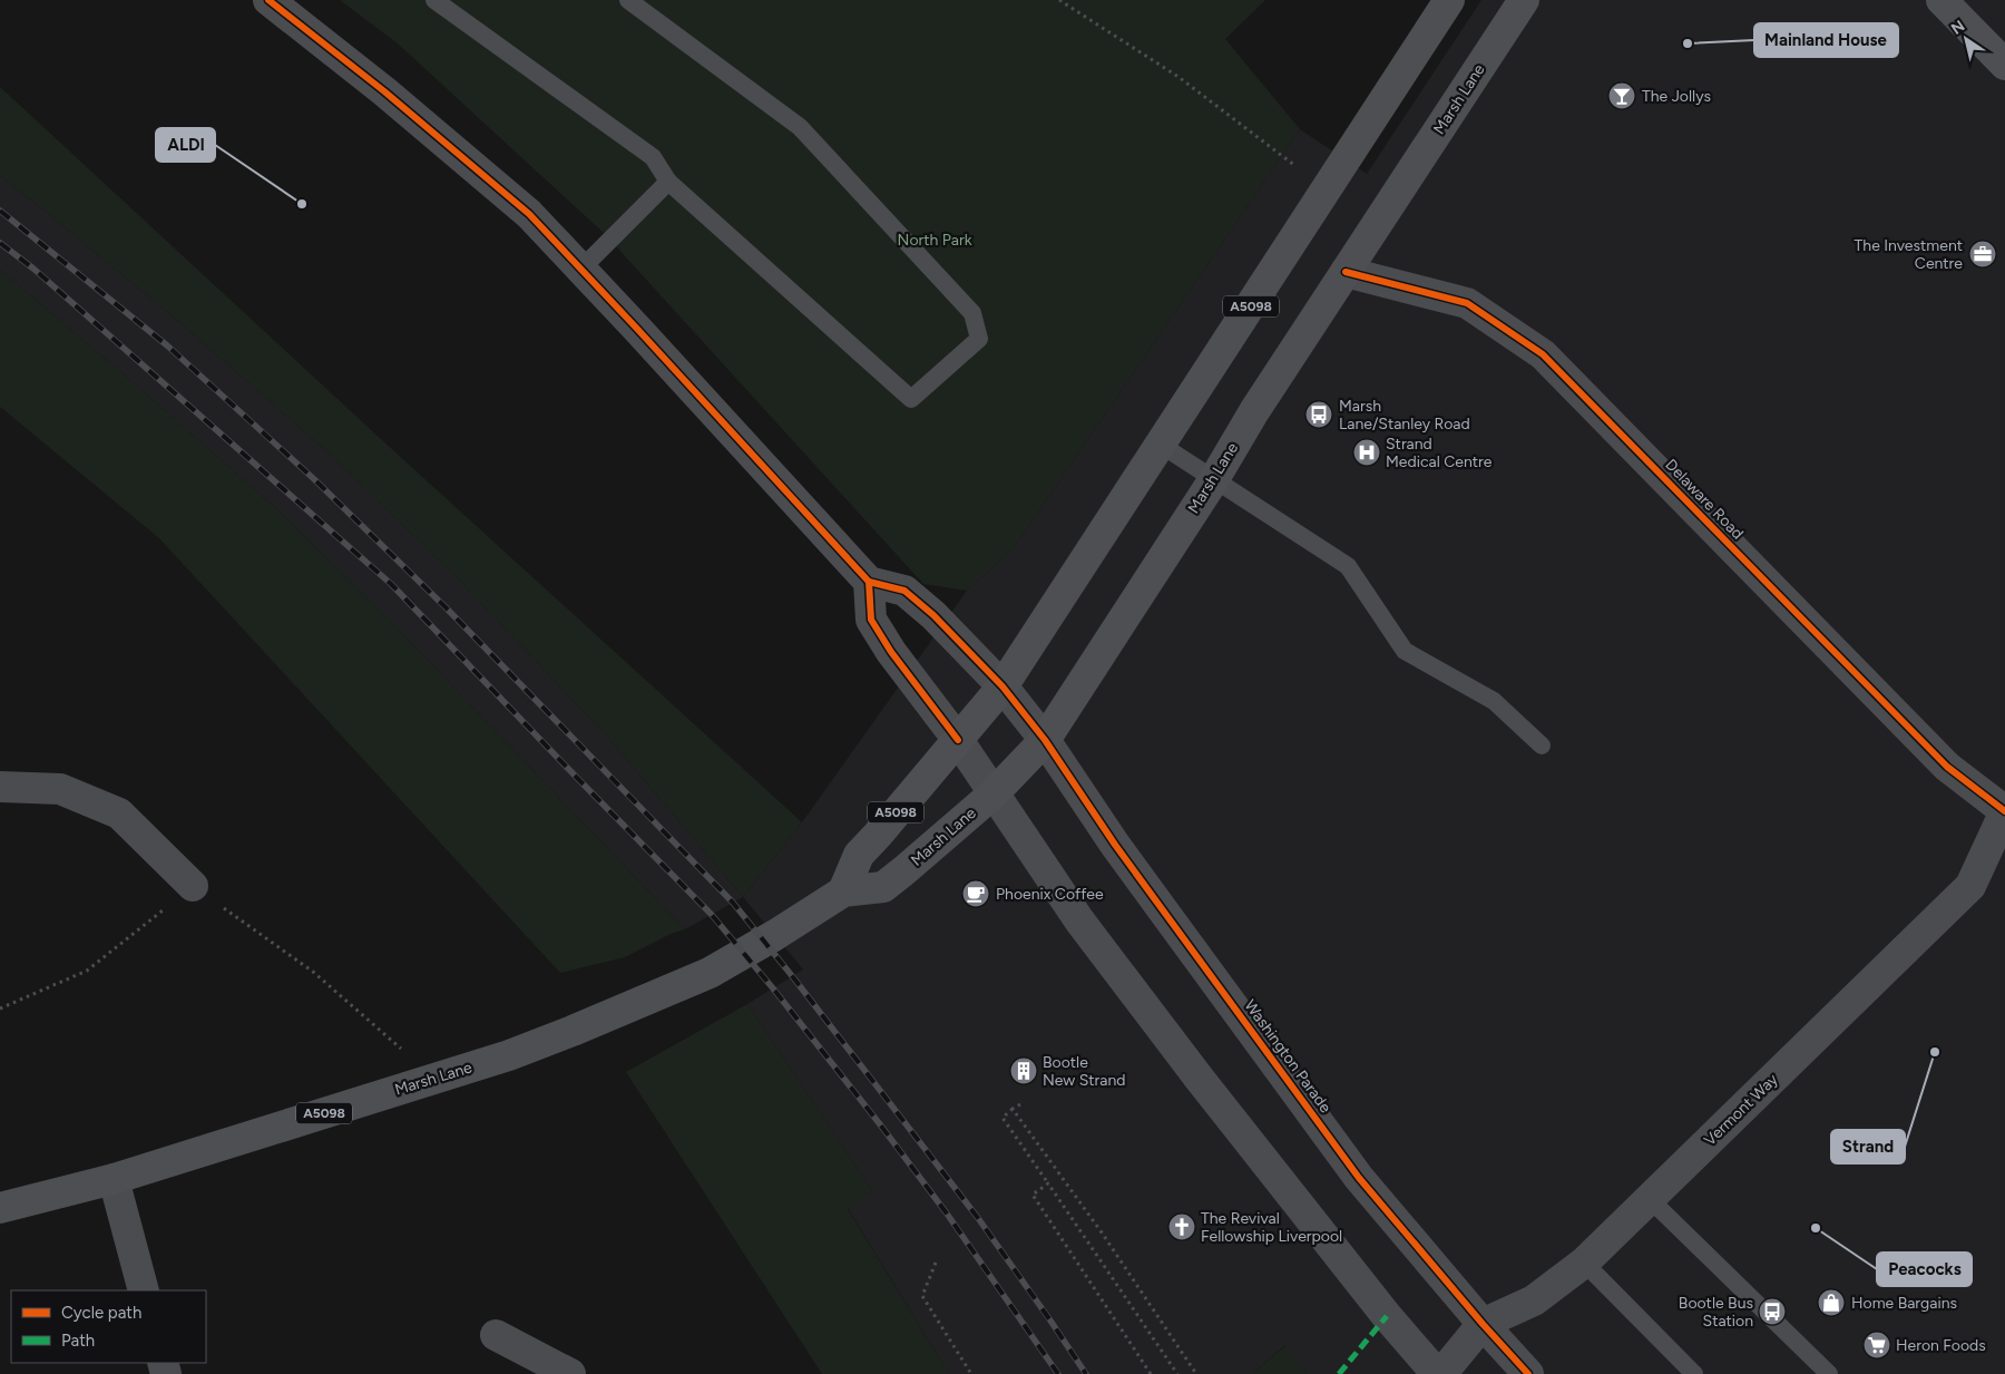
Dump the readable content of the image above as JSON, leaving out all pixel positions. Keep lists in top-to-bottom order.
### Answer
{
  "streets": {
    "main road": ["Marsh Lane", "A5098"],
    "street": ["Delaware Road", "Washington Parade", "Vermont Way"]
  },
  "crossings": [
    ["Marsh Lane", "A5098"],
    ["Marsh Lane", "Delaware Road"],
    ["Marsh Lane", "Washington Parade"],
    ["A5098", "Washington Parade"],
    ["Delaware Road", "Vermont Way"],
    ["Washington Parade", "Vermont Way"]
  ],
  "parks": ["North Park"],
  "places": {
    "other": [
      "Mainland House",
      "ALDI",
      "Strand",
      "Peacocks"
    ],
    "bar": ["The Jollys"],
    "office": ["The Investment Centre"],
    "bus stop": ["Marsh Lane/Stanley Road", "Bootle Bus Station"],
    "hospital": ["Strand Medical Centre"],
    "cafe": ["Phoenix Coffee"],
    "building": ["Bootle New Strand"],
    "church": ["The Revival Fellowship Liverpool"],
    "shop": ["Home Bargains"],
    "supermarket": ["Heron Foods"]
  },
  "legend": ["Cycle path", "Path"],
  "north": "top left"
}
